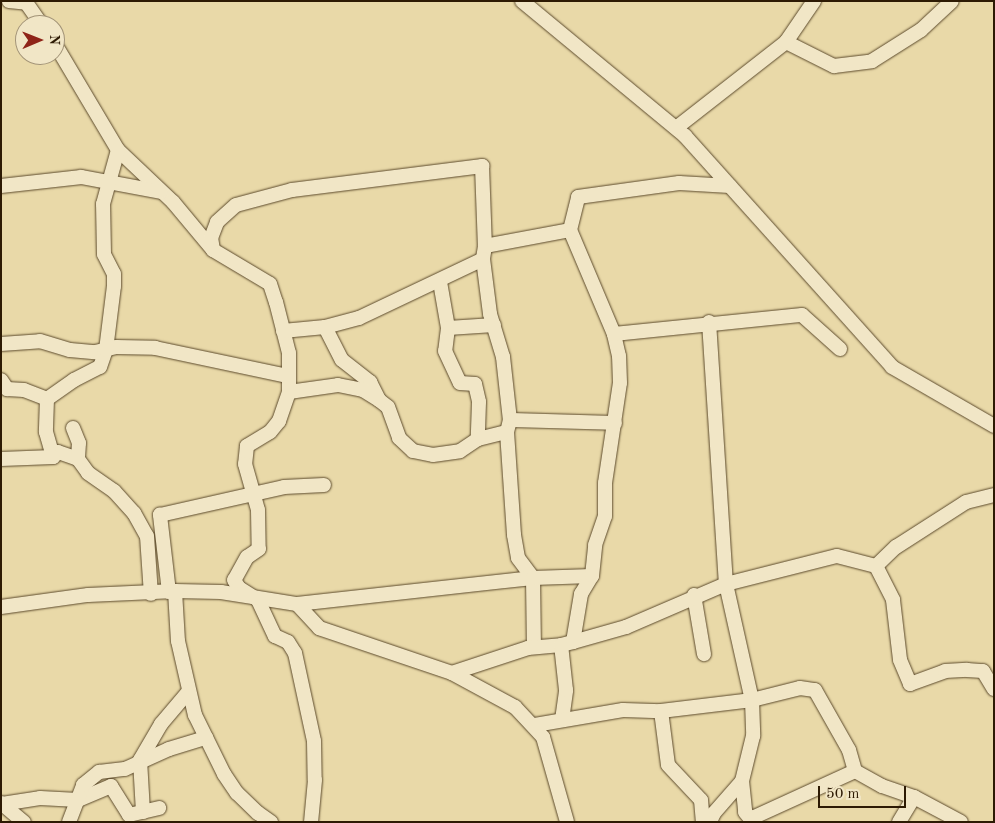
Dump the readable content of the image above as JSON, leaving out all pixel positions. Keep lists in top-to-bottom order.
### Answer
{
  "scale_bar": "50 m",
  "north": "right"
}
